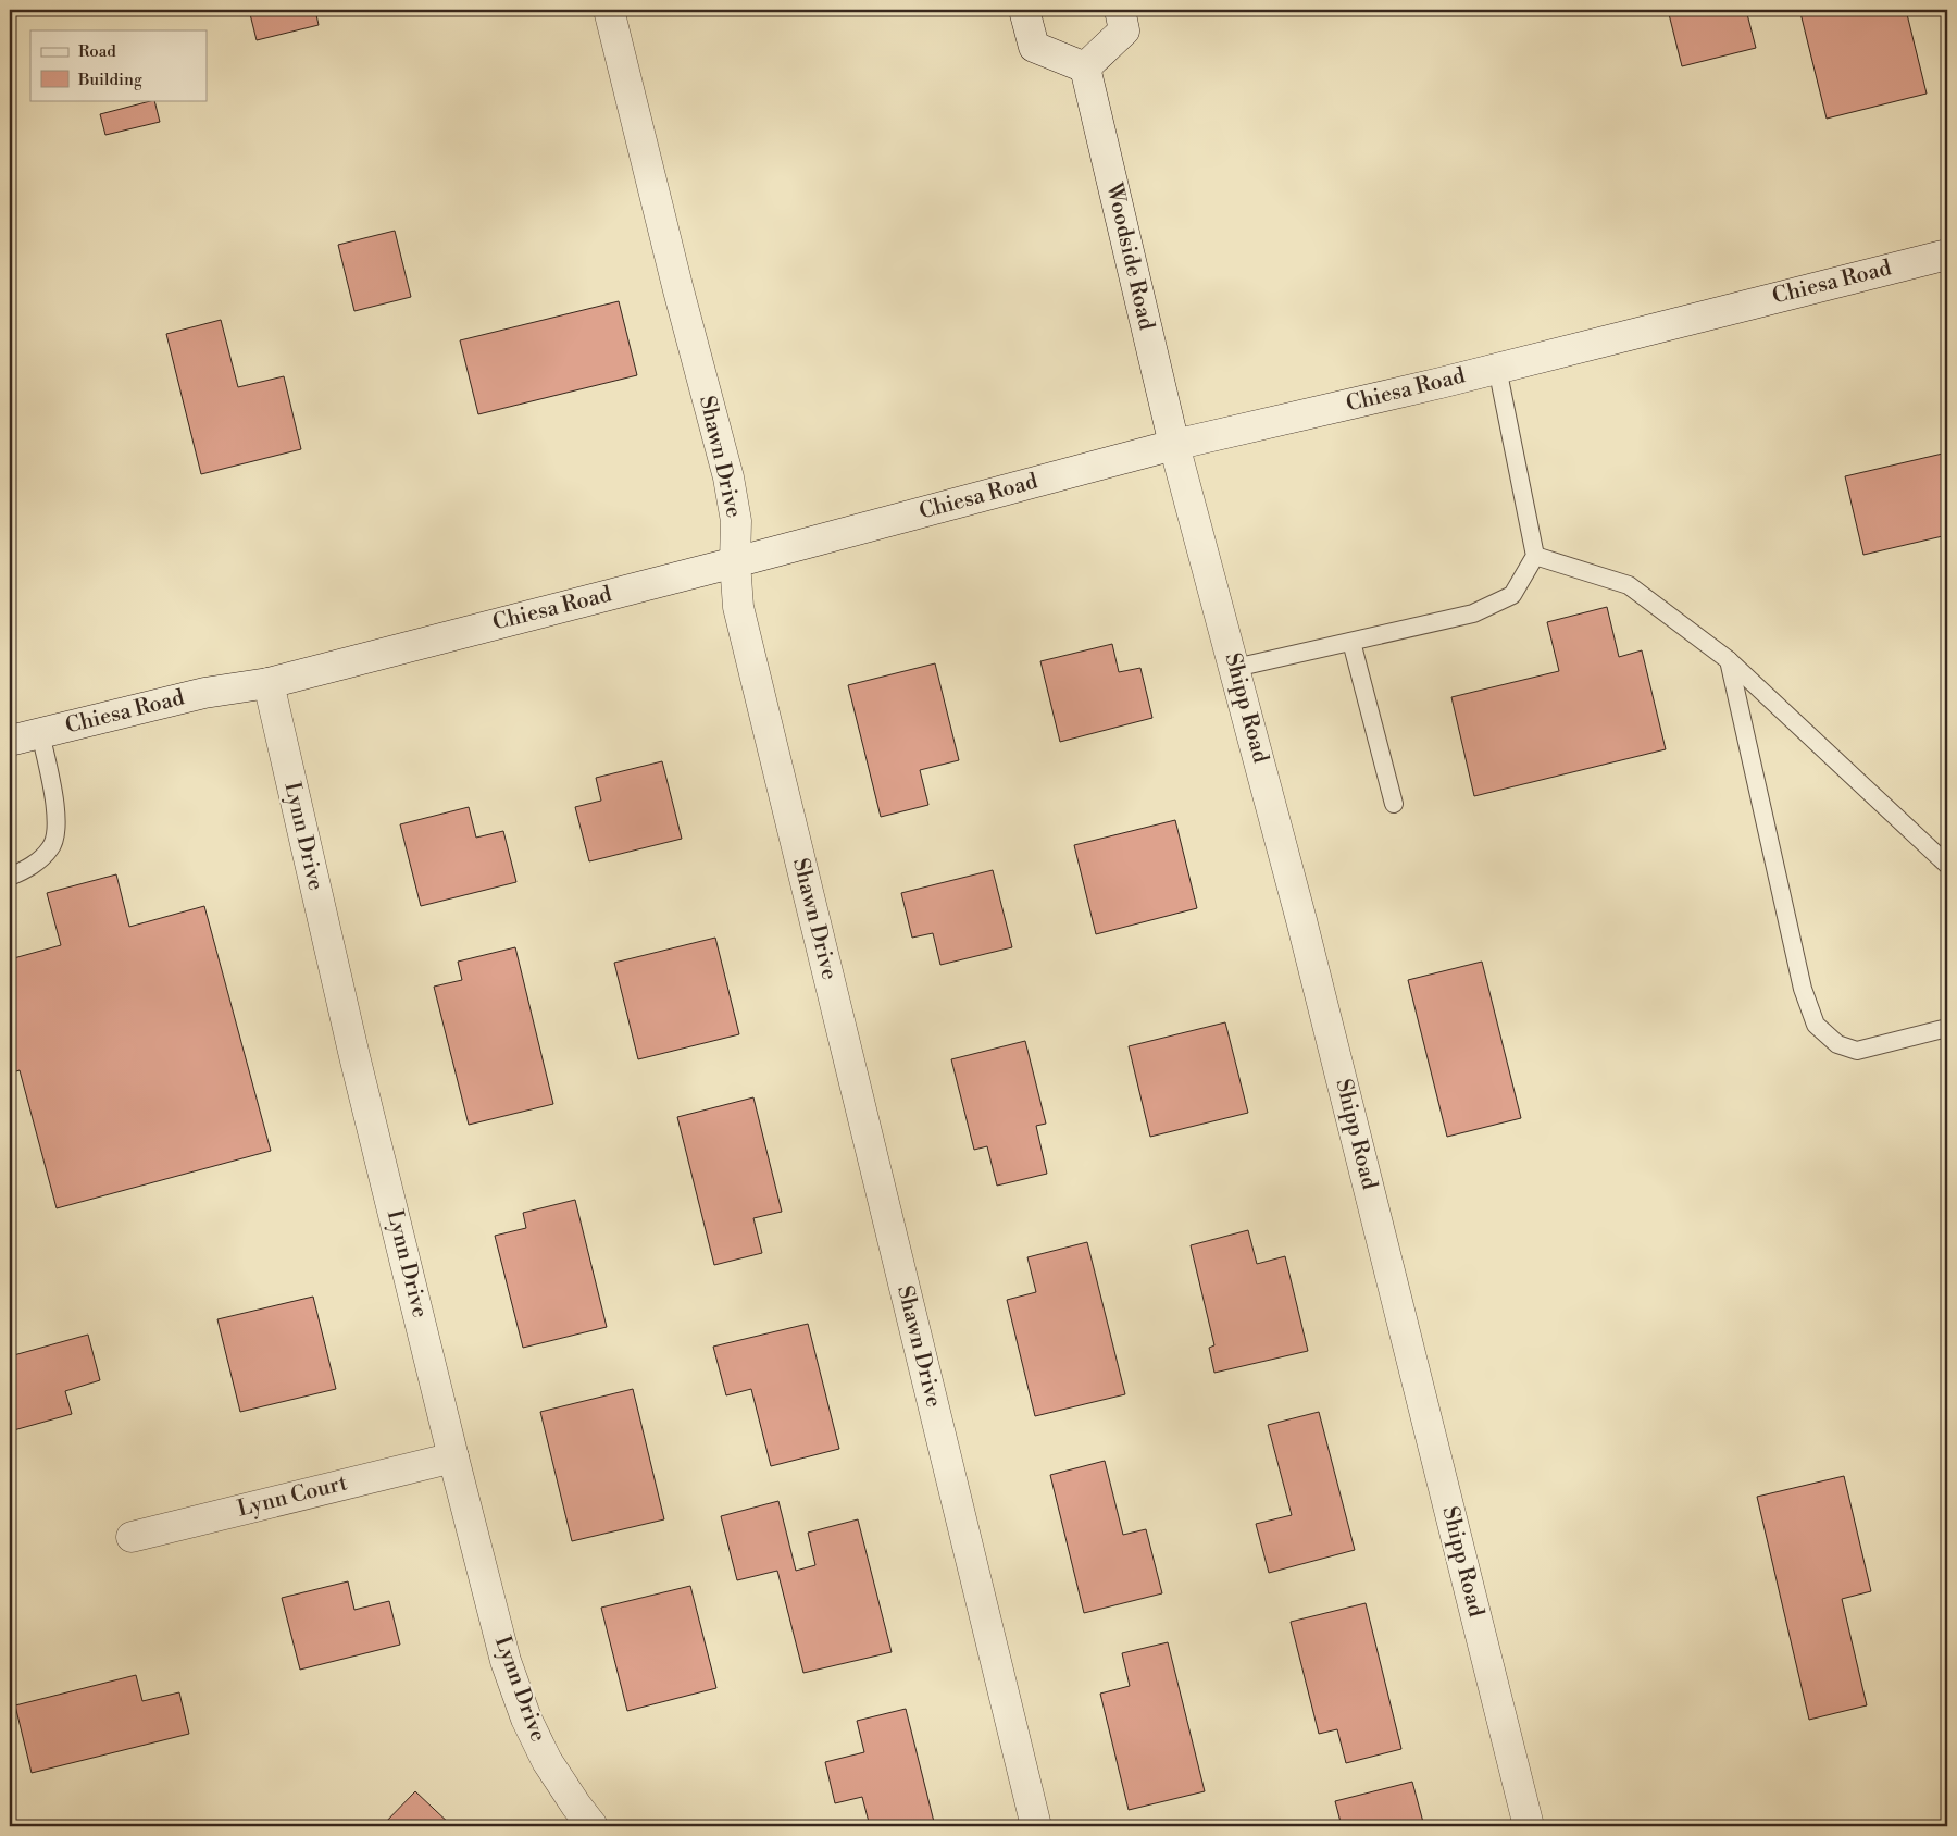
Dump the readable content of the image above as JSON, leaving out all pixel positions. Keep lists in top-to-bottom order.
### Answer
{
  "streets": {
    "street": [
      "Woodside Road",
      "Chiesa Road",
      "Shawn Drive",
      "Shipp Road",
      "Lynn Drive",
      "Lynn Court"
    ]
  },
  "crossings": [
    ["Woodside Road", "Chiesa Road"],
    ["Woodside Road", "Shipp Road"],
    ["Chiesa Road", "Shawn Drive"],
    ["Chiesa Road", "Shipp Road"],
    ["Chiesa Road", "Lynn Drive"],
    ["Lynn Drive", "Lynn Court"]
  ],
  "legend": ["Road", "Building"]
}
